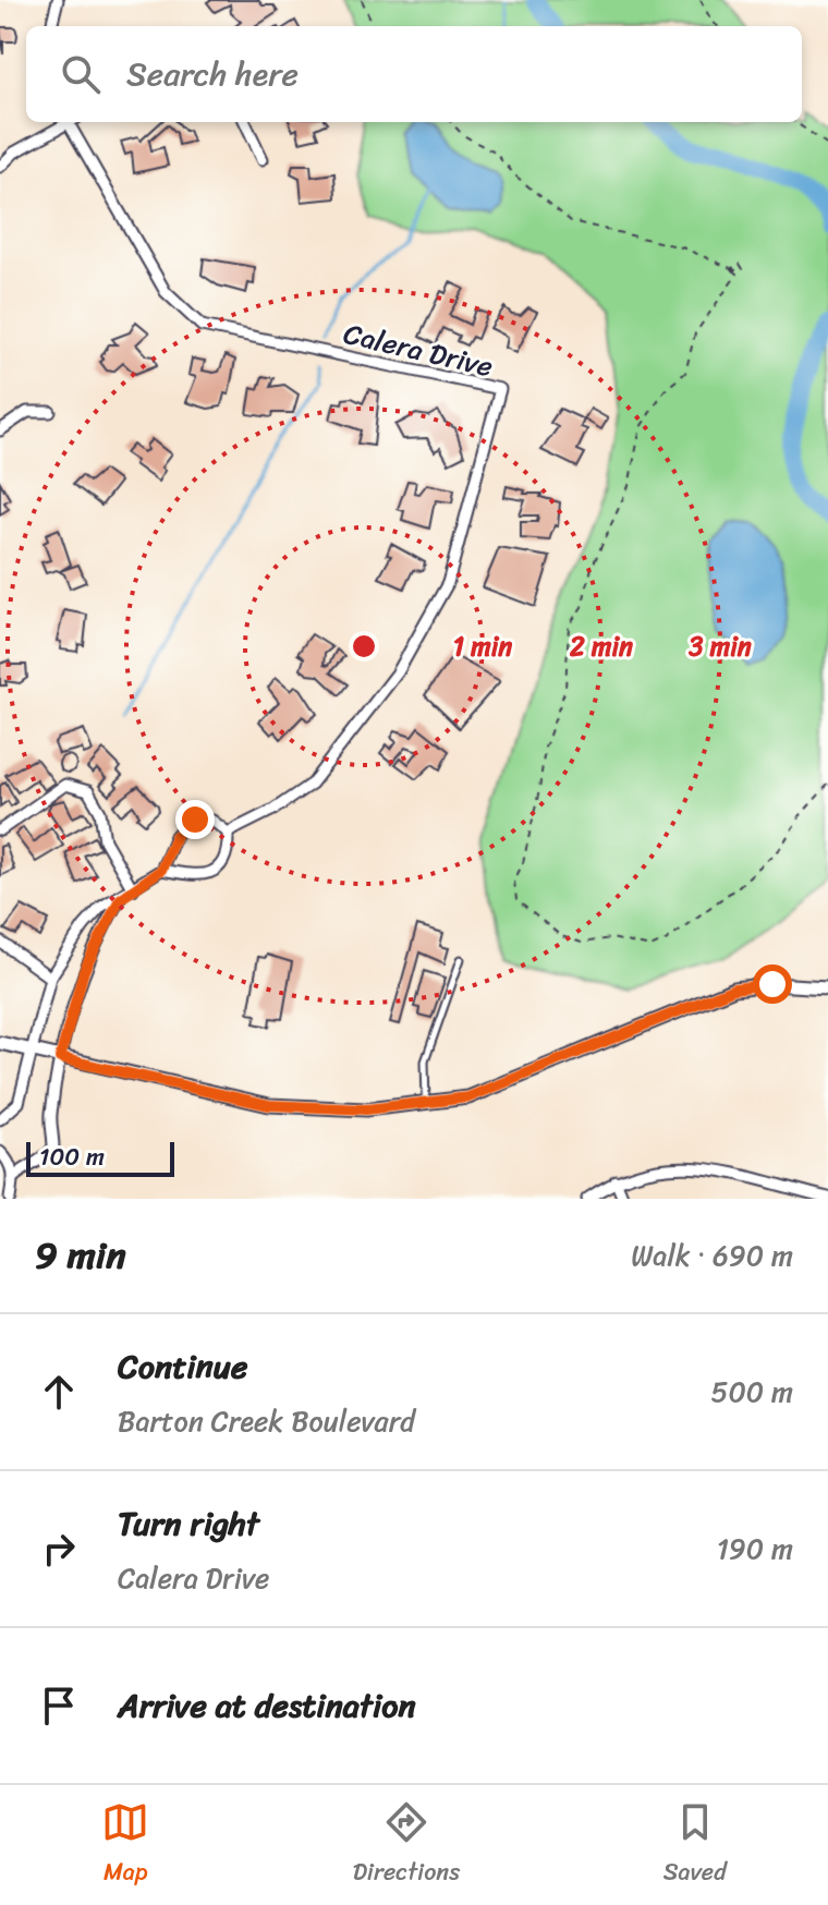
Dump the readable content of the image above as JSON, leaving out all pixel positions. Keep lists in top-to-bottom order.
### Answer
{
  "streets": {
    "street": ["Calera Drive"]
  },
  "scale_bar": "100 m",
  "page": {
    "search": "Search here",
    "scale": "100 m",
    "heading": ["9 min", "Walk · 690 m"],
    "list": [
      ["Continue", "Barton Creek Boulevard", "500 m"],
      ["Turn right", "Calera Drive", "190 m"],
      "Arrive at destination"
    ],
    "nav": ["Map", "Directions", "Saved"]
  },
  "rings": ["1 min", "2 min", "3 min"]
}
